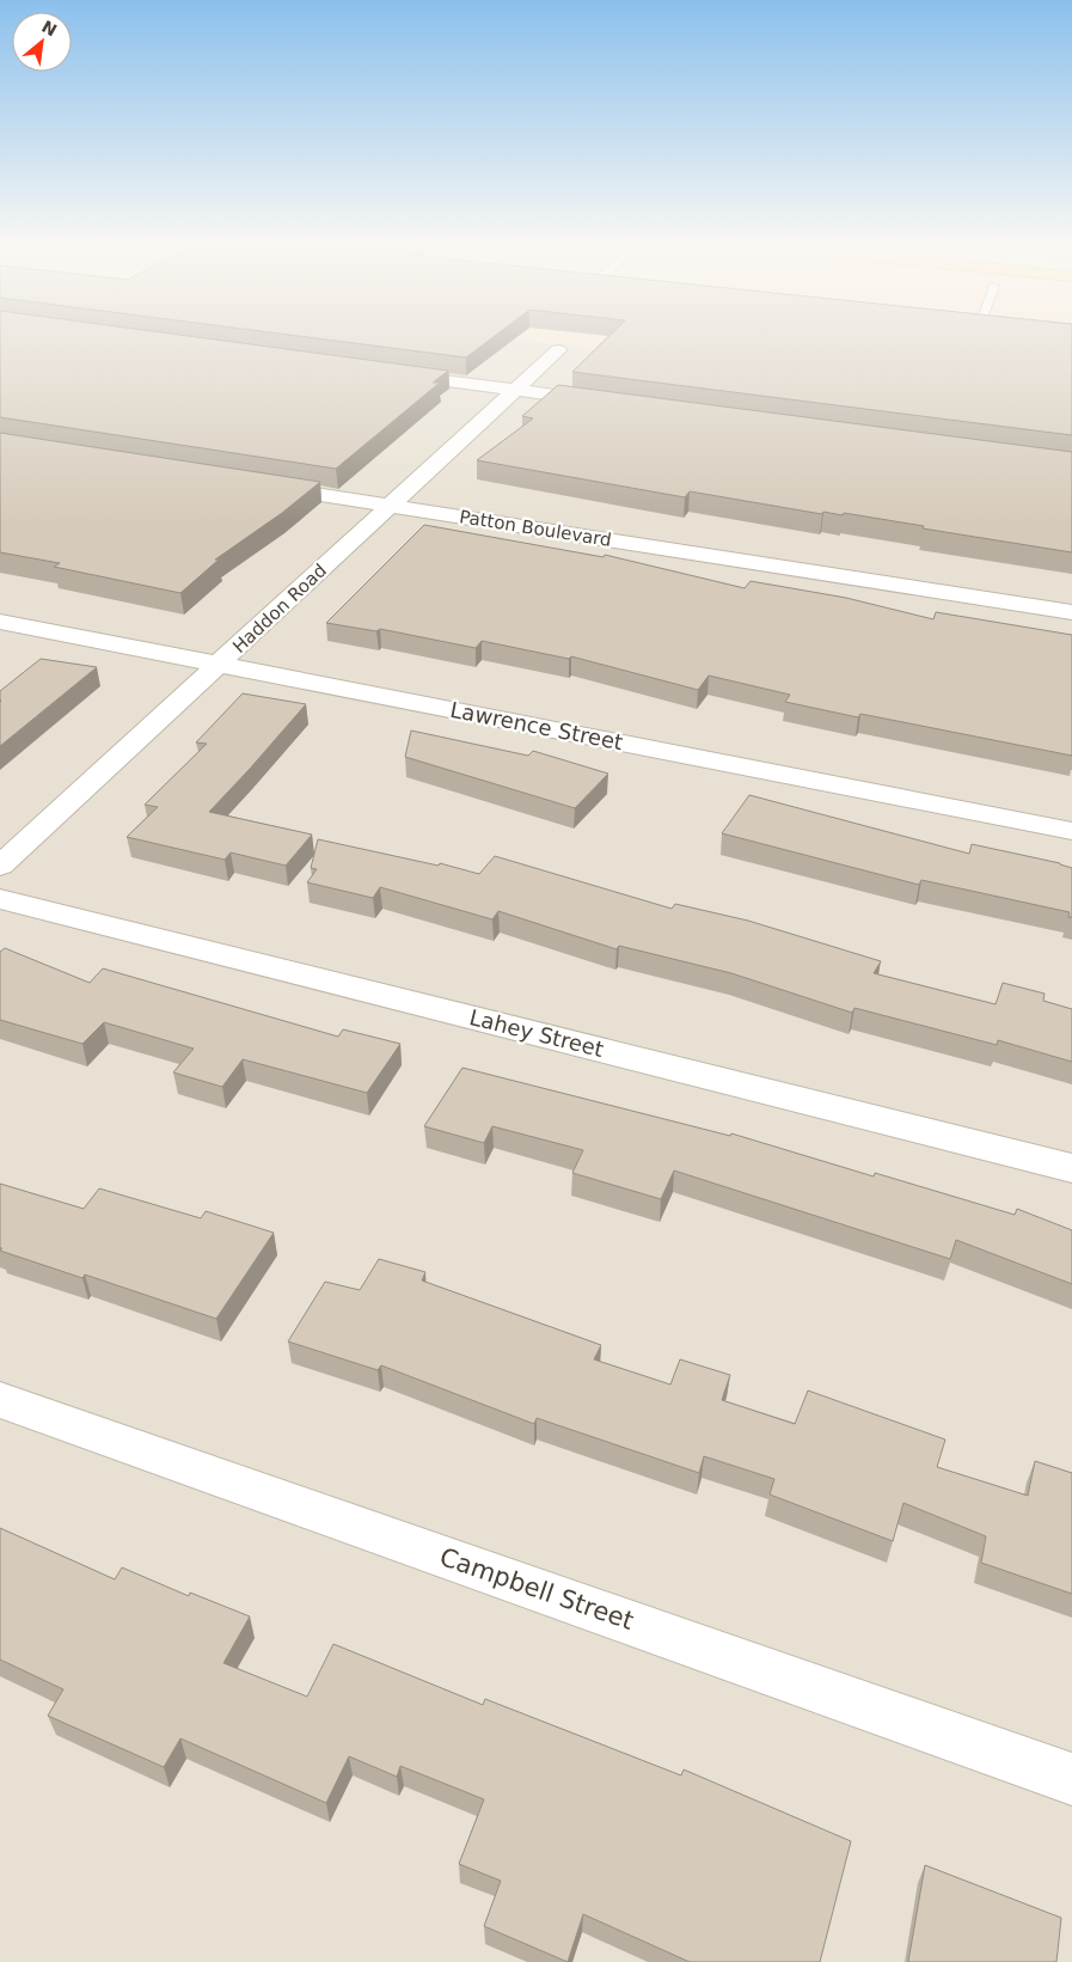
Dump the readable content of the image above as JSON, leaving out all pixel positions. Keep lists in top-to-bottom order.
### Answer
{
  "streets": {
    "street": [
      "Patton Boulevard",
      "Haddon Road",
      "Lawrence Street",
      "Lahey Street",
      "Campbell Street"
    ]
  },
  "crossings": [
    ["Patton Boulevard", "Haddon Road"],
    ["Haddon Road", "Lawrence Street"]
  ],
  "north": "top right"
}
